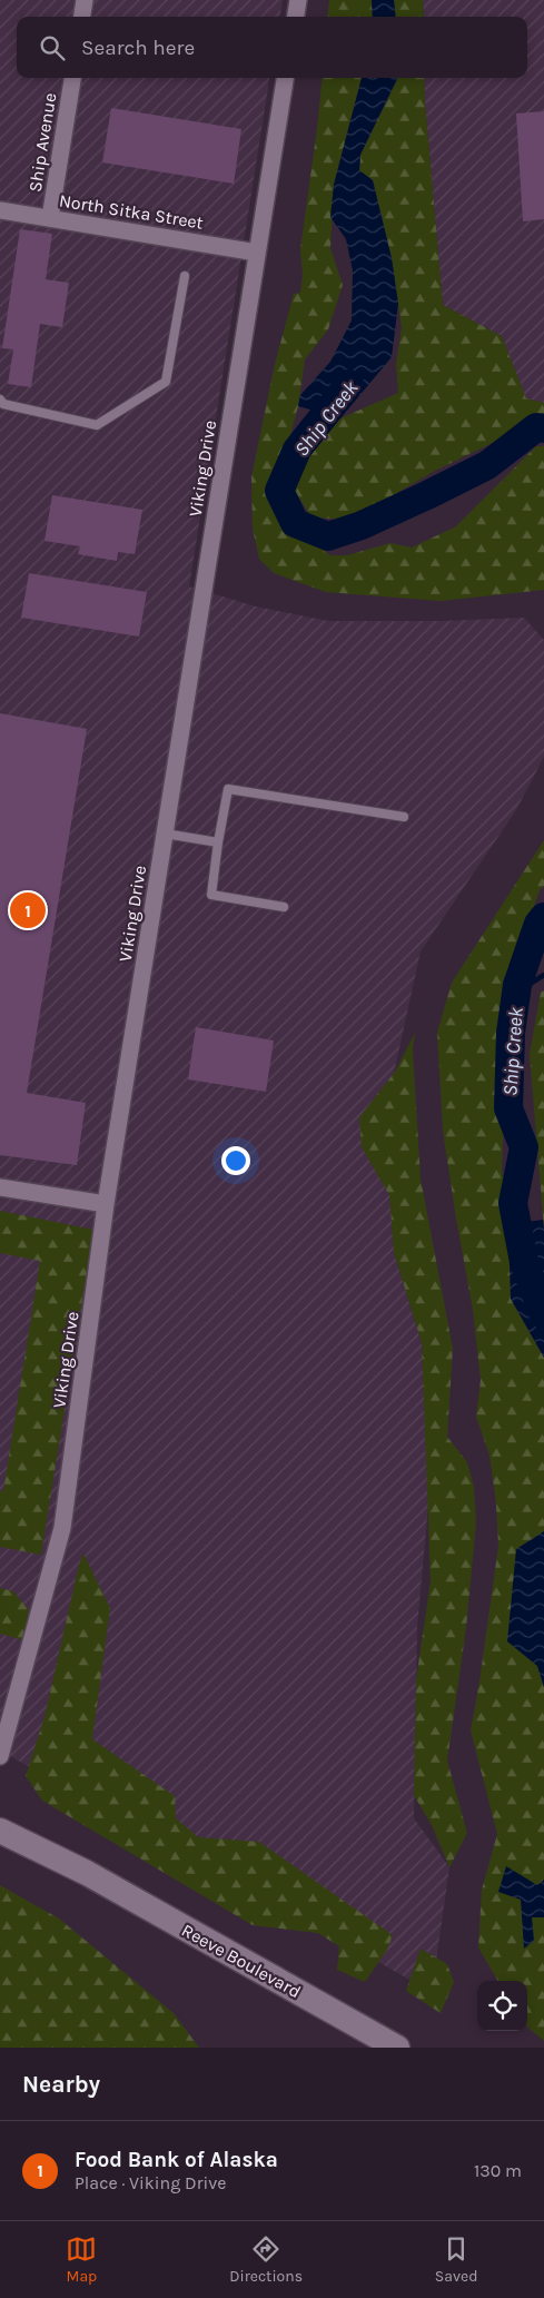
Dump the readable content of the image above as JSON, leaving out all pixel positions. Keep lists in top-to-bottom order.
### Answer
{
  "streets": {
    "street": [
      "Ship Avenue",
      "North Sitka Street",
      "Viking Drive",
      "Reeve Boulevard"
    ]
  },
  "crossings": [
    ["Ship Avenue", "North Sitka Street"],
    ["North Sitka Street", "Viking Drive"]
  ],
  "water": ["Ship Creek"],
  "page": {
    "search": "Search here",
    "pins": "1",
    "heading": "Nearby",
    "list": [
      {
        "mark": "1",
        "name": "Food Bank of Alaska",
        "note": "Place · Viking Drive",
        "value": "130 m"
      }
    ],
    "nav": ["Map", "Directions", "Saved"]
  }
}
